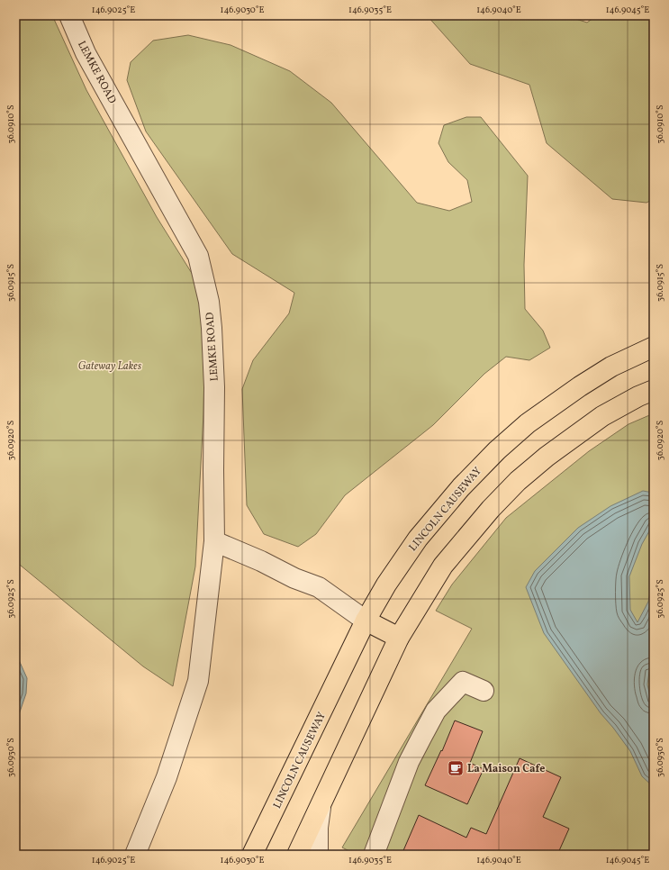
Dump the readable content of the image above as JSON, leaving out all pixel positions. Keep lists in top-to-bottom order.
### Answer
{
  "streets": {
    "main road": ["LINCOLN CAUSEWAY"],
    "street": ["LEMKE ROAD"]
  },
  "parks": ["Gateway Lakes"],
  "places": {
    "cafe": ["La Maison Cafe"]
  },
  "coordinates": [
    "146.9025°E",
    "146.9030°E",
    "146.9035°E",
    "146.9040°E",
    "146.9045°E",
    "36.0910°S",
    "36.0915°S",
    "36.0920°S",
    "36.0925°S",
    "36.0930°S"
  ]
}
